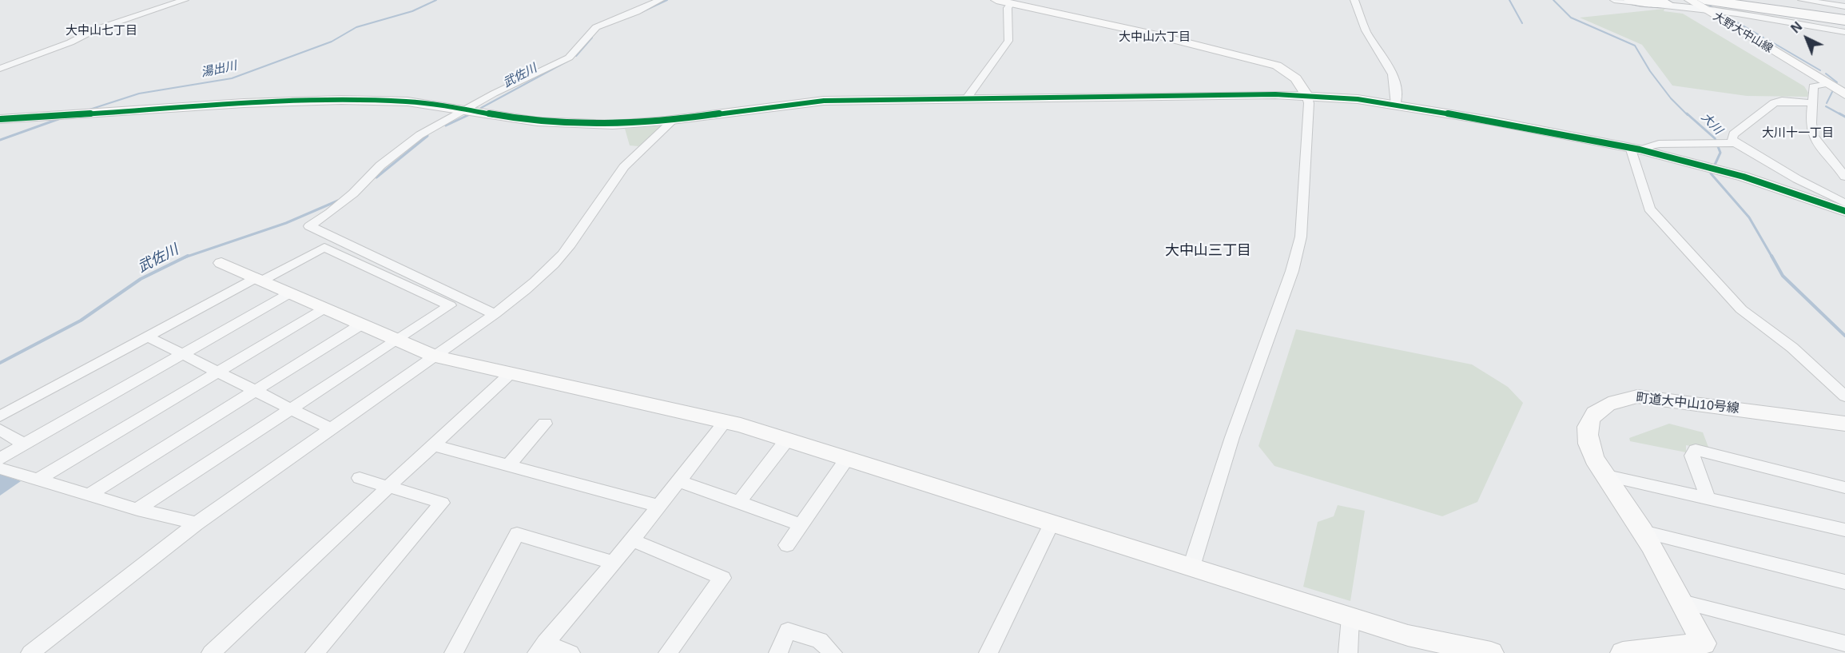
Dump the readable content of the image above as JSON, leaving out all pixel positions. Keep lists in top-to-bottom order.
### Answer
{
  "streets": {
    "street": ["大野大中山線", "町道大中山10号線"]
  },
  "districts": [
    "大中山七丁目",
    "大中山六丁目",
    "大川十一丁目",
    "大中山三丁目"
  ],
  "water": ["湯出川", "武佐川", "大川"],
  "north": "top left"
}
